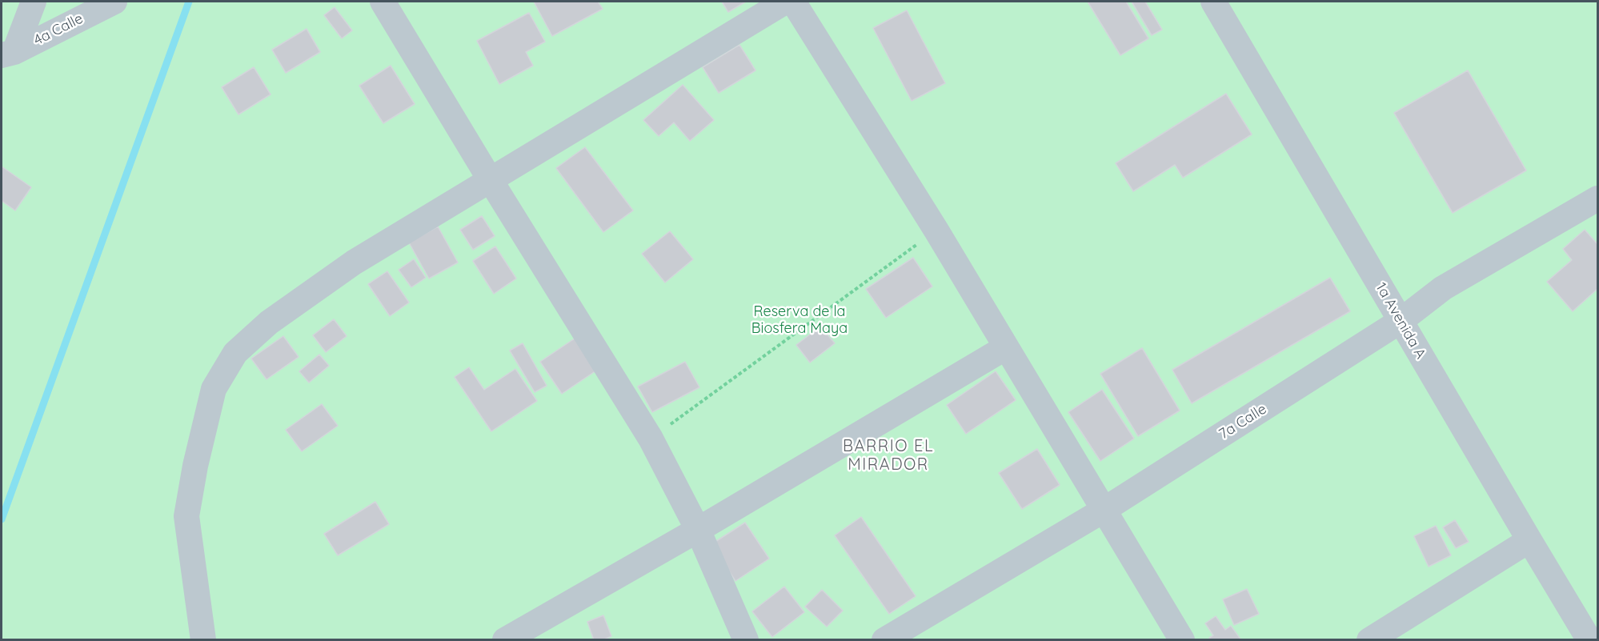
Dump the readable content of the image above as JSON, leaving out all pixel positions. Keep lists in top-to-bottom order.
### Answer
{
  "streets": {
    "street": ["4a Calle", "1a Avenida A", "7a Calle"]
  },
  "crossings": [
    ["1a Avenida A", "7a Calle"]
  ],
  "districts": ["BARRIO EL MIRADOR"],
  "parks": ["Reserva de la Biosfera Maya"]
}
